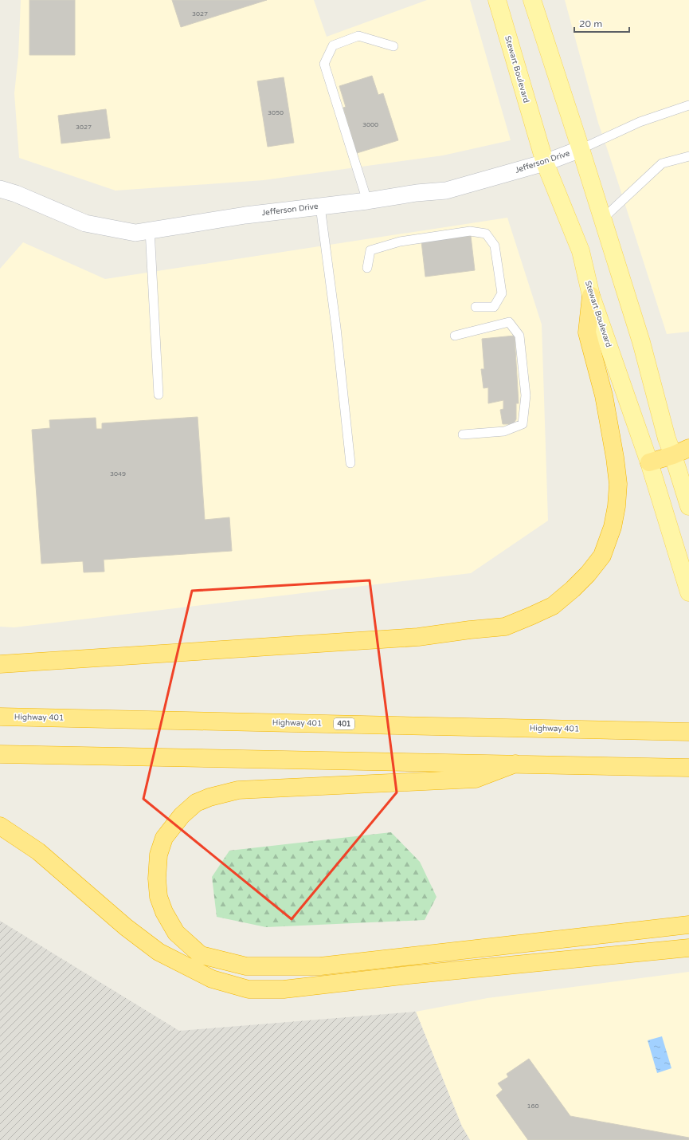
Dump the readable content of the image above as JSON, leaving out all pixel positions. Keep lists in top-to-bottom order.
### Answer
{
  "streets": {
    "highway": ["Highway 401", "401"],
    "main road": ["Stewart Boulevard"],
    "street": ["Jefferson Drive"]
  },
  "crossings": [
    ["Stewart Boulevard", "Jefferson Drive"]
  ],
  "house_numbers": [
    "3027",
    "3050",
    "3000",
    "3027",
    "3049",
    "160"
  ],
  "scale_bar": "20 m"
}
